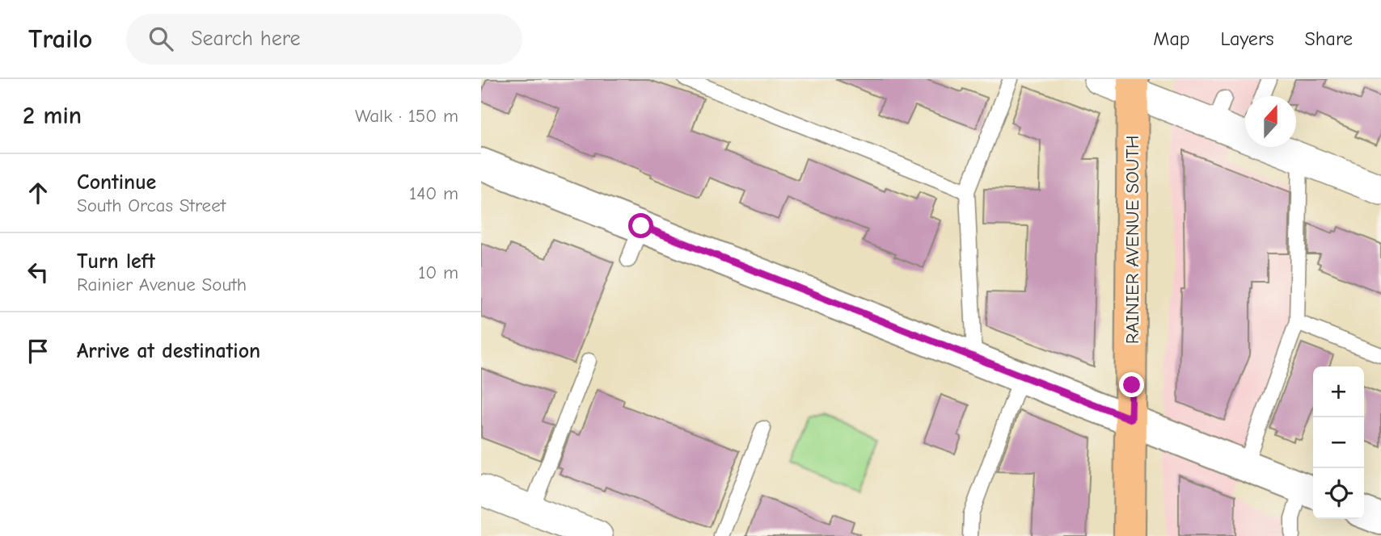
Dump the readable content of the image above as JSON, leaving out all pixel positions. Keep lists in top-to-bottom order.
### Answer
{
  "streets": {
    "main road": ["RAINIER AVENUE SOUTH"]
  },
  "north": "top",
  "page": {
    "header": "Trailo",
    "search": "Search here",
    "nav": ["Map", "Layers", "Share"],
    "heading": ["2 min", "Walk · 150 m"],
    "list": [
      ["Continue", "South Orcas Street", "140 m"],
      ["Turn left", "Rainier Avenue South", "10 m"],
      "Arrive at destination"
    ],
    "map_buttons": ["+", "−"]
  }
}
